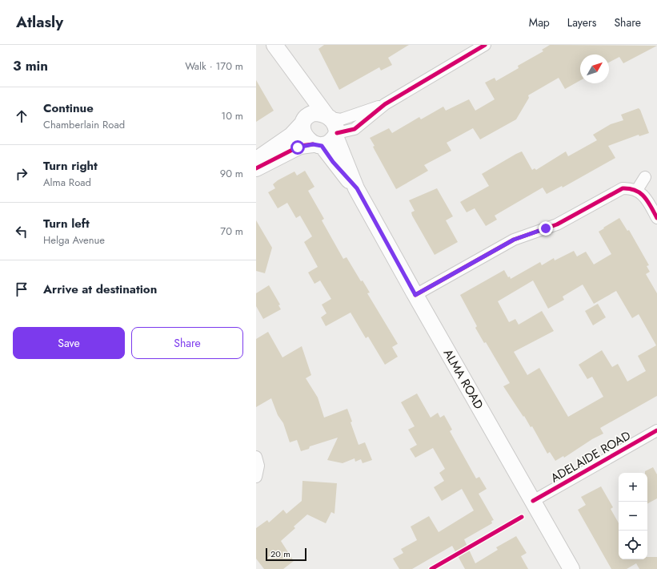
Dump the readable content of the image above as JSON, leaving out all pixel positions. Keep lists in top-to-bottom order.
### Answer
{
  "streets": {
    "main road": ["ALMA ROAD"],
    "street": ["ADELAIDE ROAD"]
  },
  "crossings": [
    ["ALMA ROAD", "ADELAIDE ROAD"]
  ],
  "scale_bar": "20 m",
  "north": "top right",
  "page": {
    "header": "Atlasly",
    "nav": ["Map", "Layers", "Share"],
    "heading": ["3 min", "Walk · 170 m"],
    "list": [
      ["Continue", "Chamberlain Road", "10 m"],
      ["Turn right", "Alma Road", "90 m"],
      ["Turn left", "Helga Avenue", "70 m"],
      "Arrive at destination"
    ],
    "buttons": ["Save", "Share"],
    "map_buttons": ["+", "−"],
    "scale": "20 m"
  }
}
